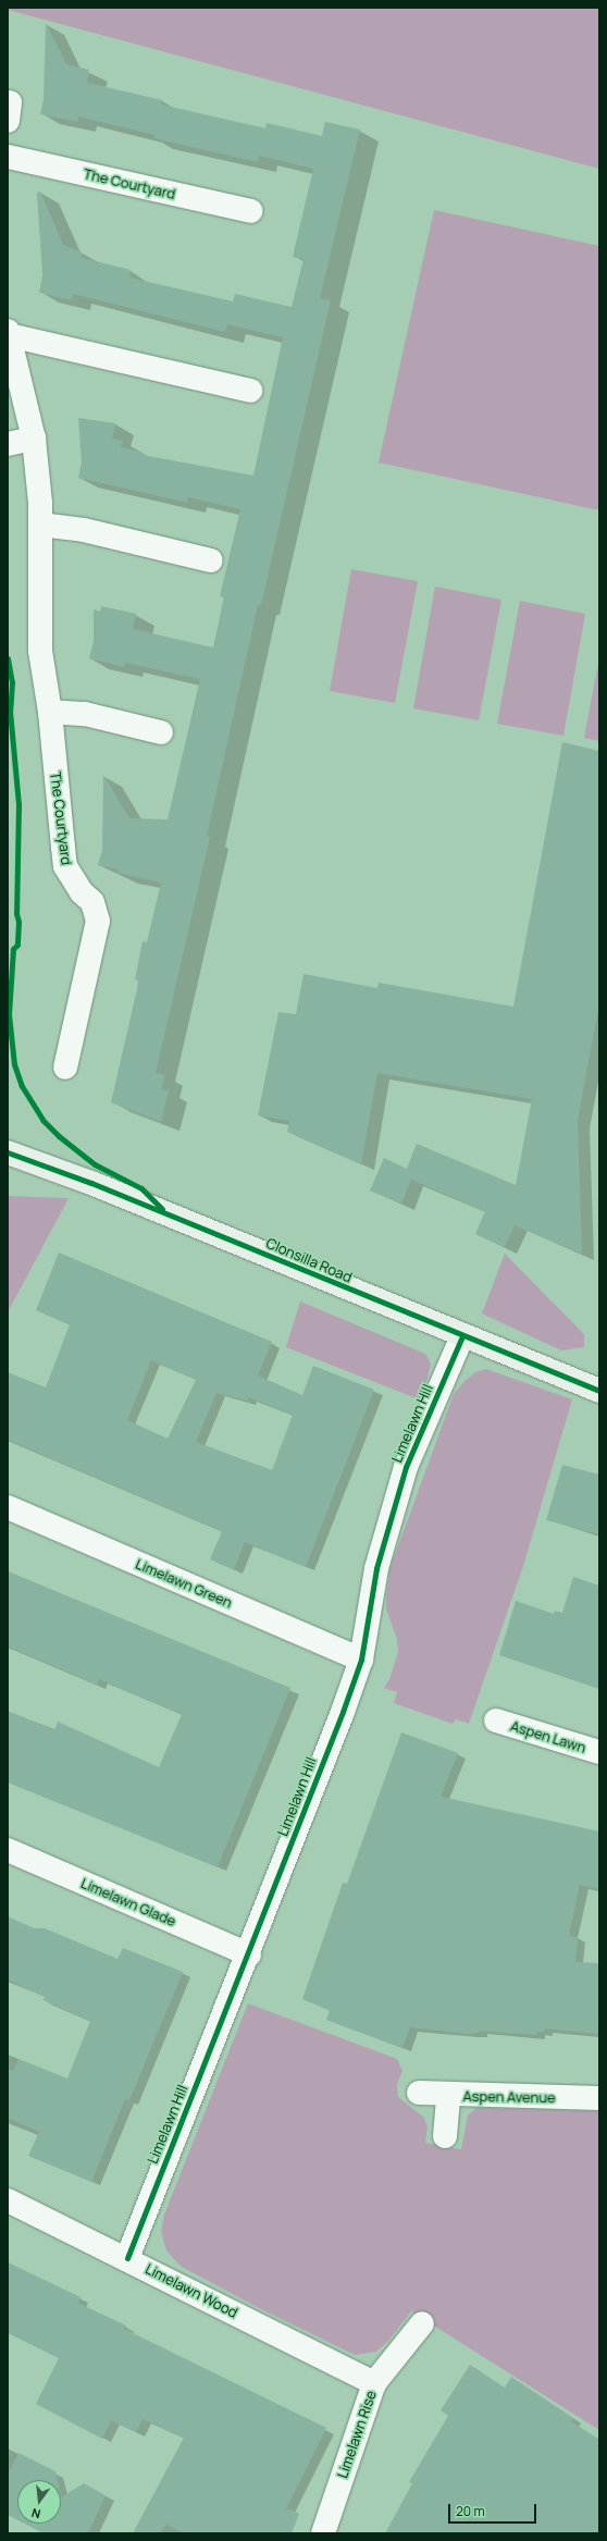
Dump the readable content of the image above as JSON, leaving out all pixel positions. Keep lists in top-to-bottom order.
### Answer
{
  "streets": {
    "main road": ["Clonsilla Road"],
    "street": [
      "The Courtyard",
      "Limelawn Hill",
      "Limelawn Green",
      "Aspen Lawn",
      "Limelawn Glade",
      "Aspen Avenue",
      "Limelawn Wood",
      "Limelawn Rise"
    ]
  },
  "crossings": [
    ["Clonsilla Road", "Limelawn Hill"],
    ["Limelawn Hill", "Limelawn Green"],
    ["Limelawn Hill", "Limelawn Glade"],
    ["Limelawn Hill", "Limelawn Wood"],
    ["Limelawn Wood", "Limelawn Rise"]
  ],
  "scale_bar": "20 m",
  "north": "bottom"
}
